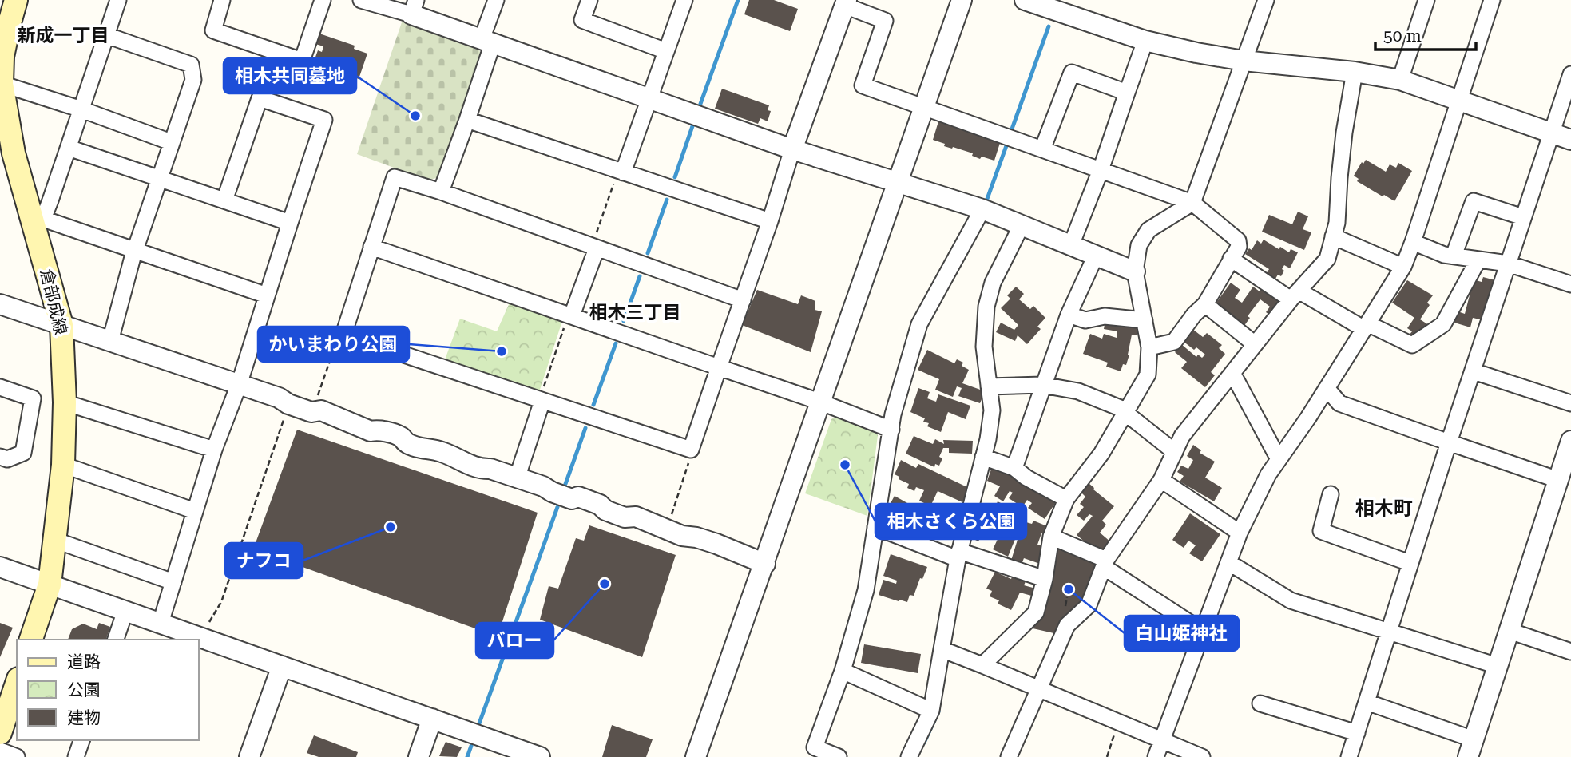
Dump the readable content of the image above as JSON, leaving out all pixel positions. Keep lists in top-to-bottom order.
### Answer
{
  "streets": {
    "main road": ["倉部成線"]
  },
  "districts": ["新成一丁目", "相木三丁目", "相木町"],
  "places": [
    "相木共同墓地",
    "かいまわり公園",
    "相木さくら公園",
    "ナフコ",
    "バロー",
    "白山姫神社"
  ],
  "legend": ["道路", "公園", "建物"],
  "scale_bar": "50 m"
}
